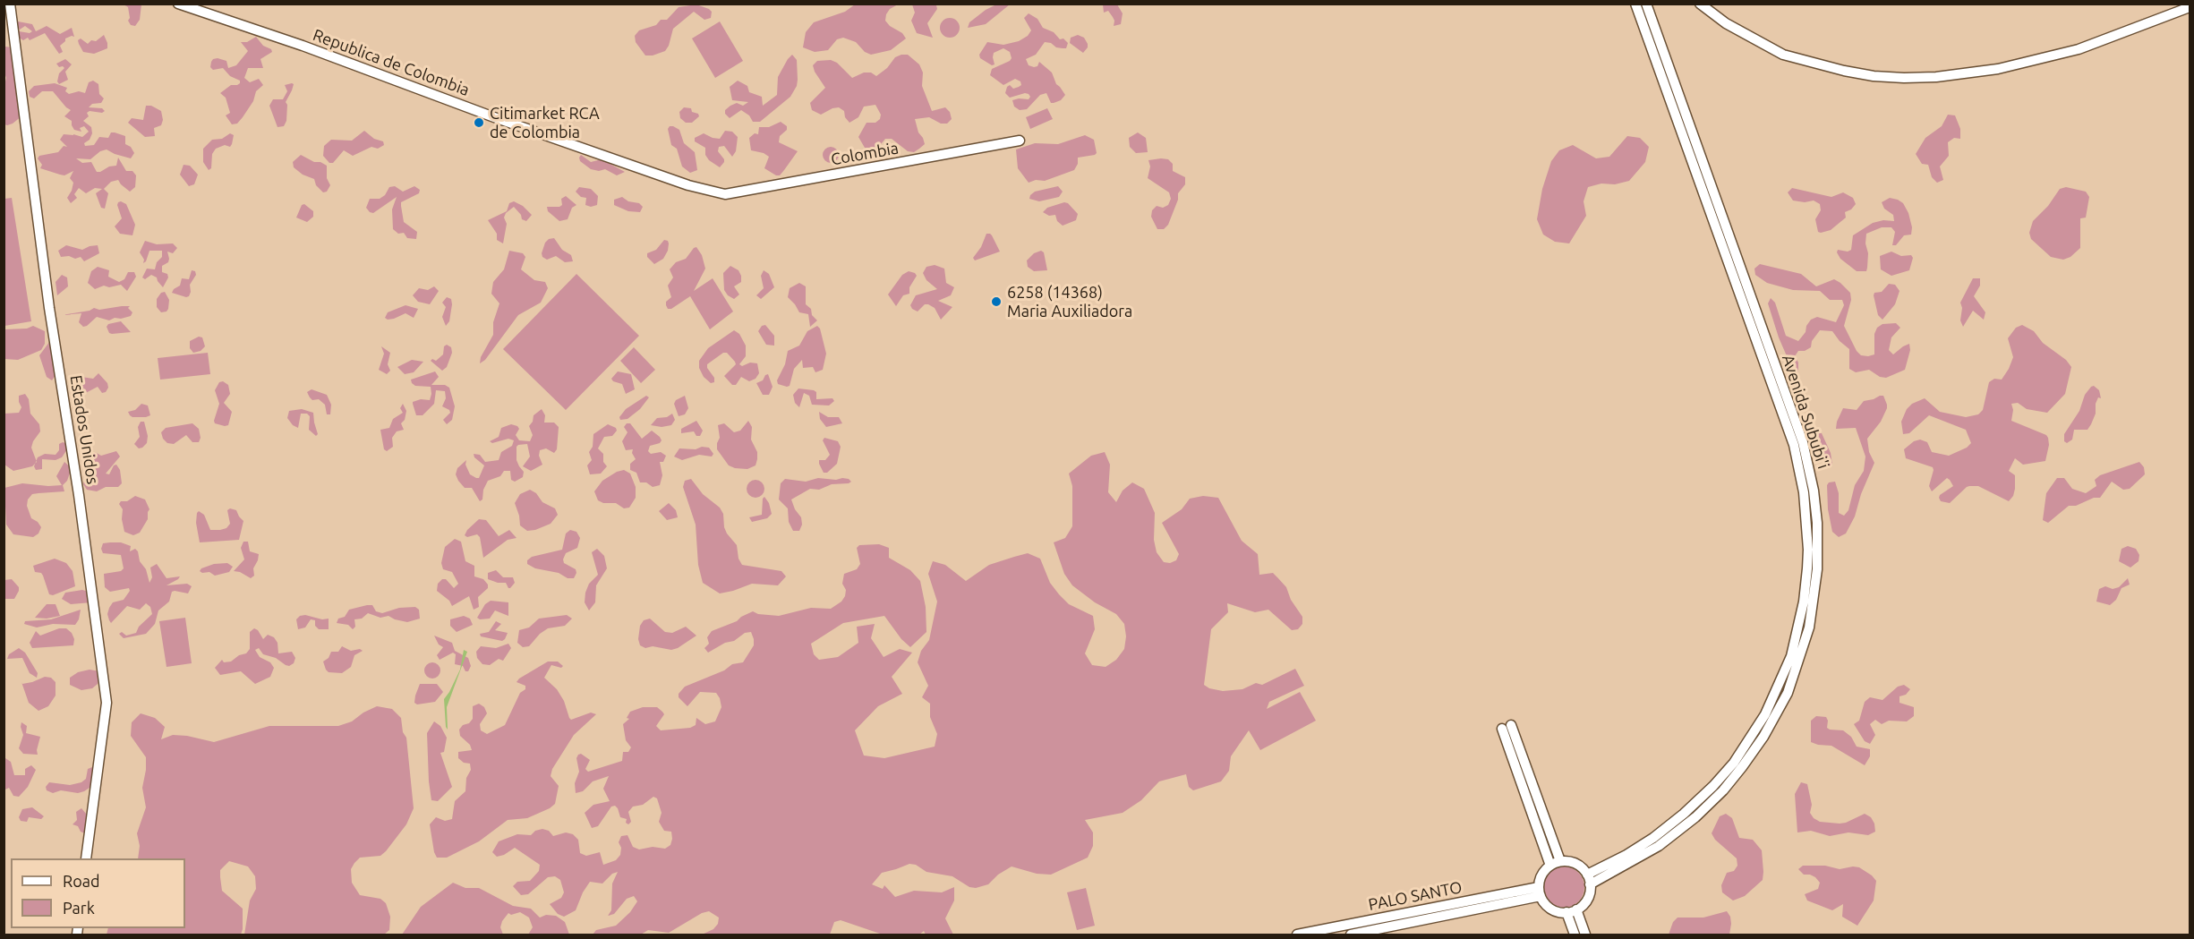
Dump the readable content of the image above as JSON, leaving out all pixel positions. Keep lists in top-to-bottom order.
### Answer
{
  "streets": {
    "street": [
      "Republica de Colombia",
      "Colombia",
      "Avenida Sububi'i",
      "Estados Unidos",
      "PALO SANTO"
    ]
  },
  "crossings": [
    ["Republica de Colombia", "Colombia"],
    ["Avenida Sububi'i", "PALO SANTO"]
  ],
  "places": ["Citimarket RCA de Colombia", "6258 (14368) Maria Auxiliadora"],
  "legend": ["Road", "Park"]
}
